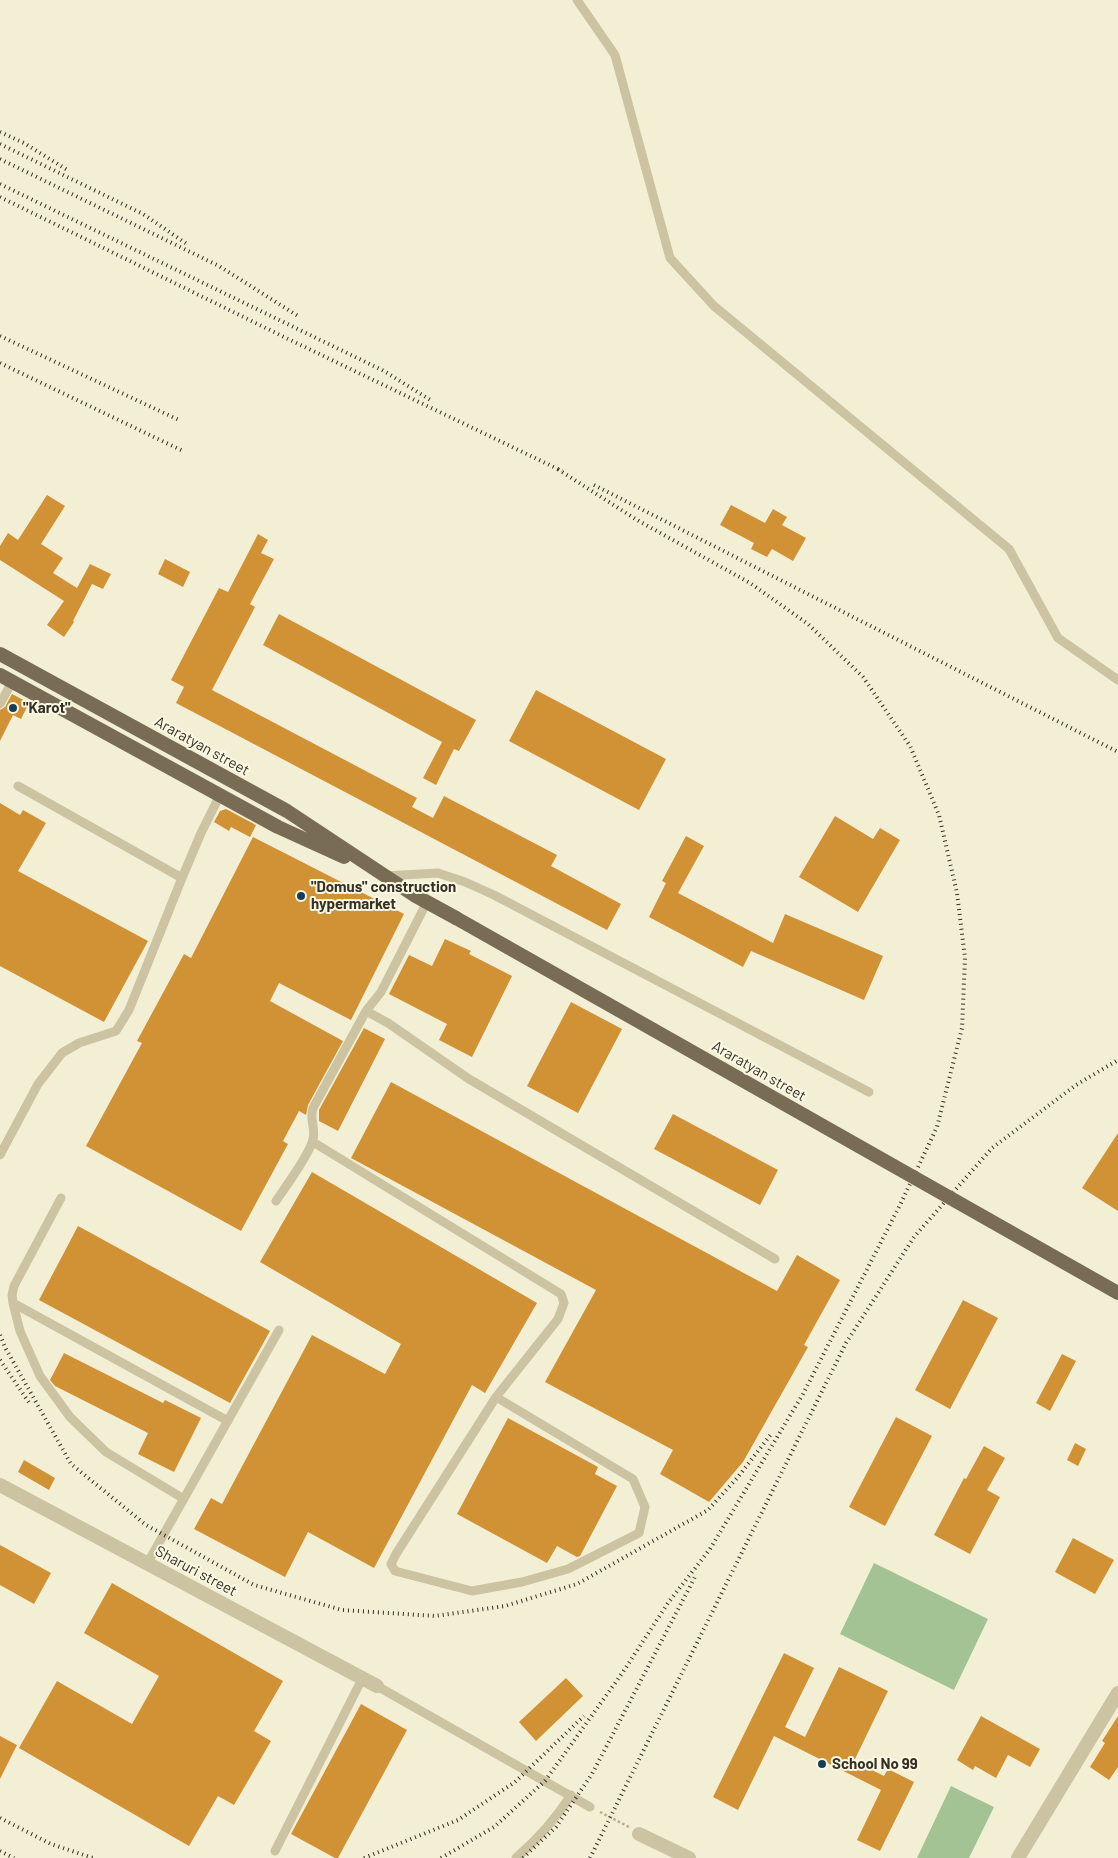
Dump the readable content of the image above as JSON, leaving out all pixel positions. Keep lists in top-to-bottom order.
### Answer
{
  "streets": {
    "main road": ["Araratyan street"],
    "street": ["Sharuri street"]
  },
  "places": ["\"Karot\"", "\"Domus\" construction hypermarket", "School No 99"]
}
